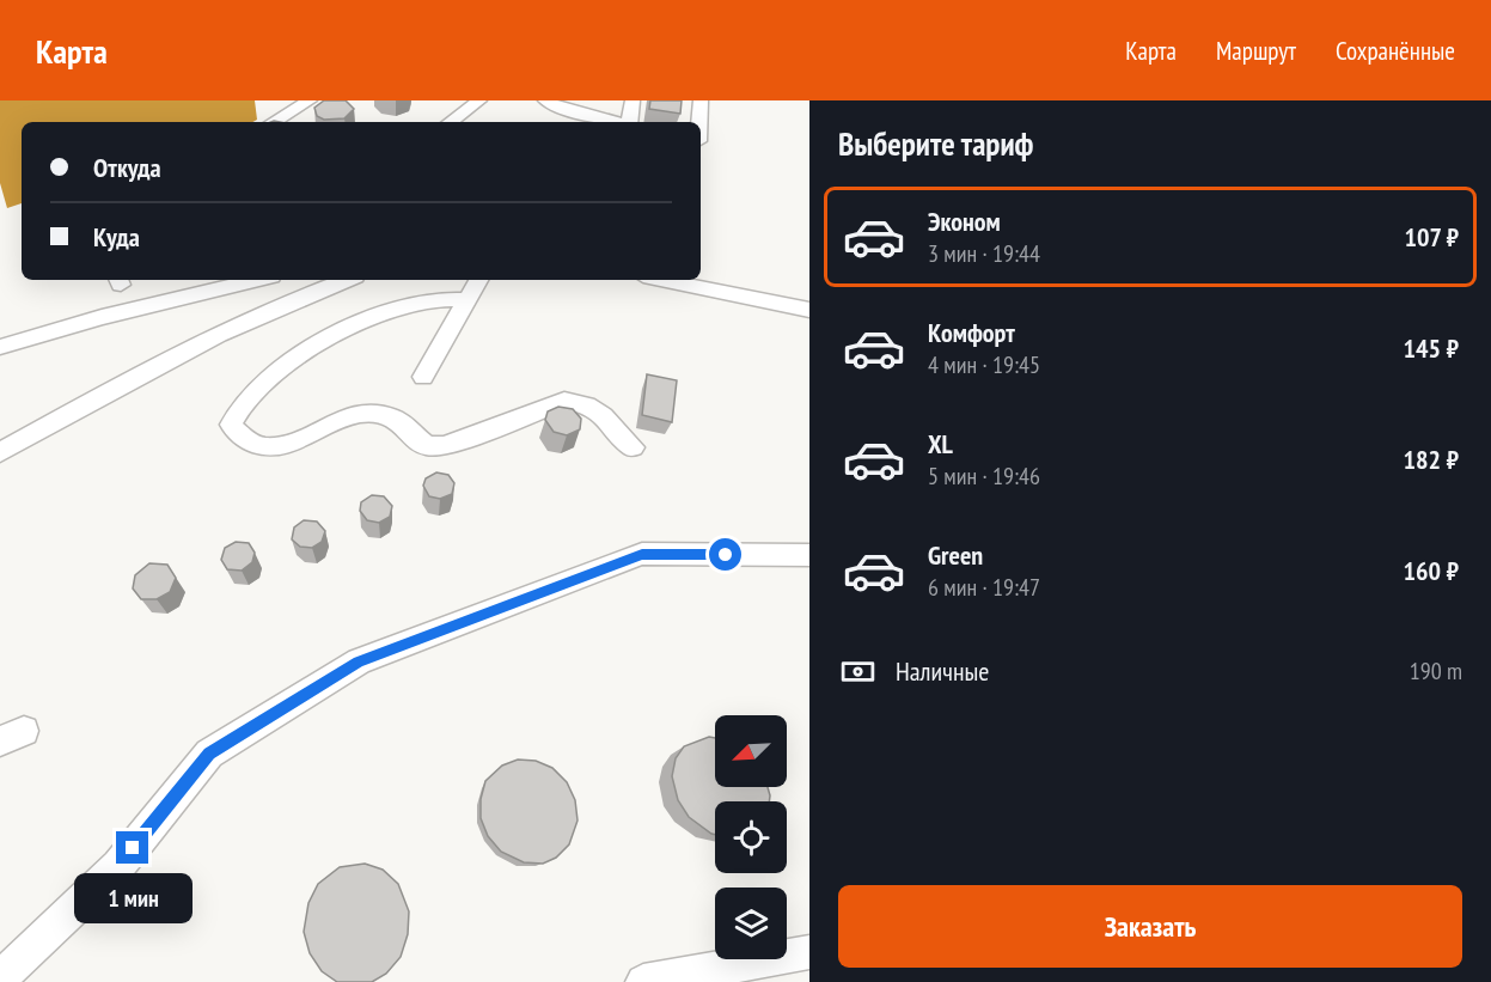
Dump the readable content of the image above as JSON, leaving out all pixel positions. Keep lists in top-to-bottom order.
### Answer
{
  "north": "bottom left",
  "page": {
    "header": "Карта",
    "nav": ["Карта", "Маршрут", "Сохранённые"],
    "heading": "Выберите тариф",
    "banner": ["Откуда", "Куда"],
    "list": [
      {
        "name": "Эконом",
        "note": "3 мин · 19:44",
        "value": "107 ₽"
      },
      {
        "name": "Комфорт",
        "note": "4 мин · 19:45",
        "value": "145 ₽"
      },
      {
        "name": "XL",
        "note": "5 мин · 19:46",
        "value": "182 ₽"
      },
      {
        "name": "Green",
        "note": "6 мин · 19:47",
        "value": "160 ₽"
      }
    ],
    "pay": ["Наличные", "190 m"],
    "buttons": "Заказать",
    "bubble": "1 мин"
  }
}
